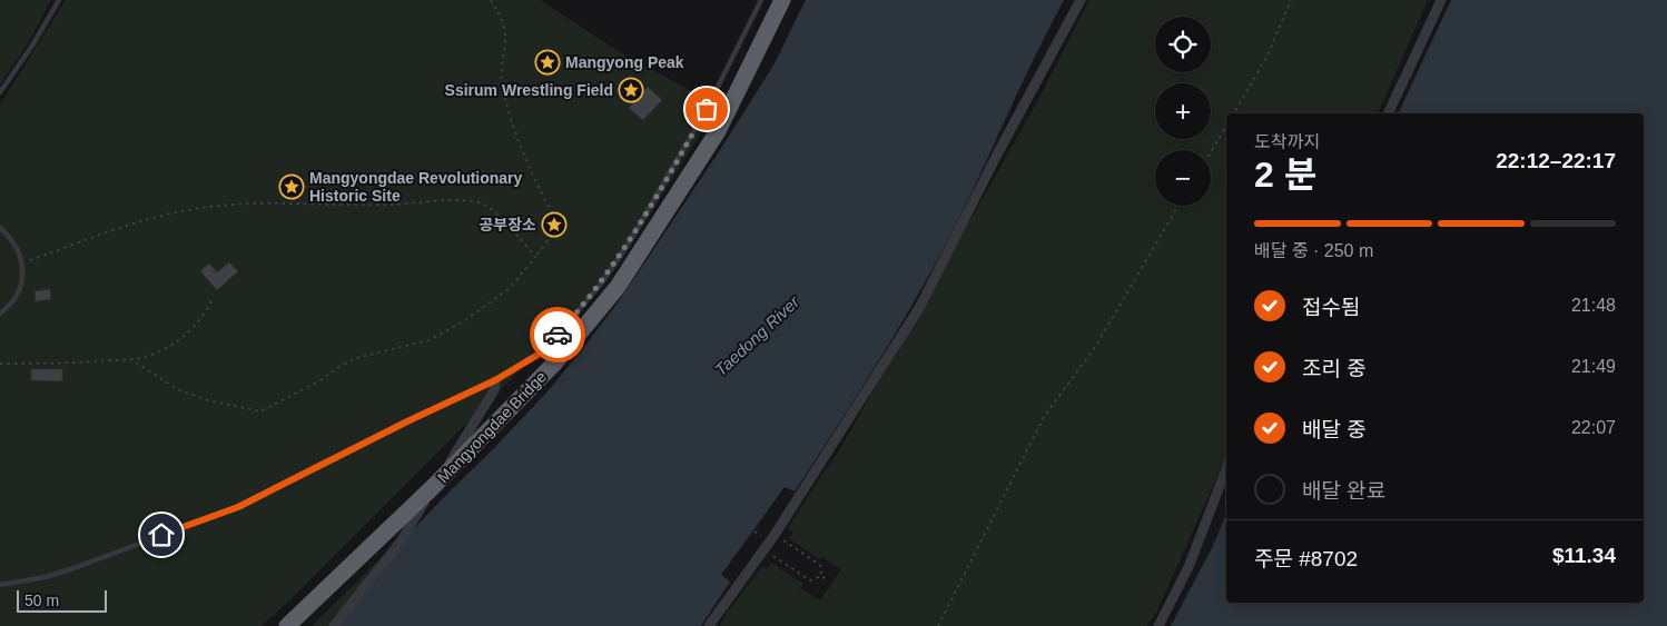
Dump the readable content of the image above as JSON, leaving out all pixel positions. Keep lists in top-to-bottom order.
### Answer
{
  "streets": {
    "highway": ["Mangyongdae Bridge"]
  },
  "water": ["Taedong River"],
  "places": {
    "place": [
      "Mangyong Peak",
      "Ssirum Wrestling Field",
      "Mangyongdae Revolutionary Historic Site",
      "공부장소"
    ]
  },
  "scale_bar": "50 m",
  "page": {
    "map_buttons": ["+", "−"],
    "heading": ["2 분", "도착까지", "22:12–22:17"],
    "panel": ["주문 #8702", "$11.34"],
    "bar": "배달 중 · 250 m",
    "list": [
      ["접수됨", "21:48"],
      ["조리 중", "21:49"],
      ["배달 중", "22:07"],
      "배달 완료"
    ],
    "scale": "50 m"
  }
}
